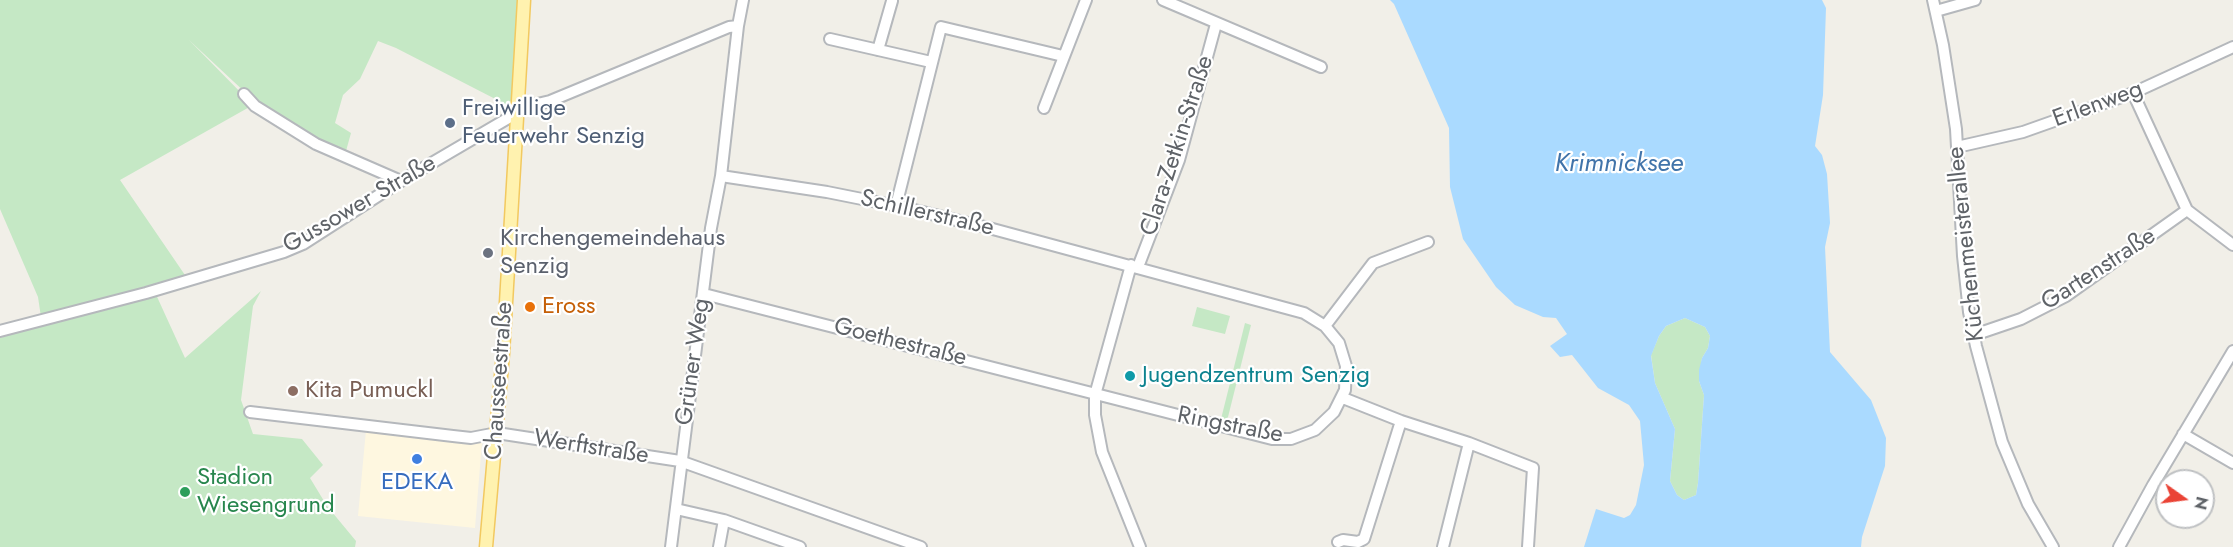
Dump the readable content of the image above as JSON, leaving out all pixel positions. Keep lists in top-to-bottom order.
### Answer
{
  "streets": {
    "main road": ["Chausseestraße"],
    "street": [
      "Erlenweg",
      "Clara-Zetkin-Straße",
      "Gussower Straße",
      "Schillerstraße",
      "Küchenmeisterallee",
      "Gartenstraße",
      "Goethestraße",
      "Grüner Weg",
      "Ringstraße",
      "Werftstraße"
    ]
  },
  "crossings": [
    ["Erlenweg", "Küchenmeisterallee"],
    ["Clara-Zetkin-Straße", "Schillerstraße"],
    ["Clara-Zetkin-Straße", "Goethestraße"],
    ["Clara-Zetkin-Straße", "Ringstraße"],
    ["Gussower Straße", "Grüner Weg"],
    ["Gussower Straße", "Chausseestraße"],
    ["Schillerstraße", "Grüner Weg"],
    ["Küchenmeisterallee", "Gartenstraße"],
    ["Goethestraße", "Grüner Weg"],
    ["Goethestraße", "Ringstraße"],
    ["Grüner Weg", "Werftstraße"],
    ["Chausseestraße", "Werftstraße"]
  ],
  "water": ["Krimnicksee"],
  "places": [
    "Freiwillige Feuerwehr Senzig",
    "Kirchengemeindehaus Senzig",
    "Eross",
    "Jugendzentrum Senzig",
    "Kita Pumuckl",
    "EDEKA",
    "Stadion Wiesengrund"
  ],
  "north": "right"
}
